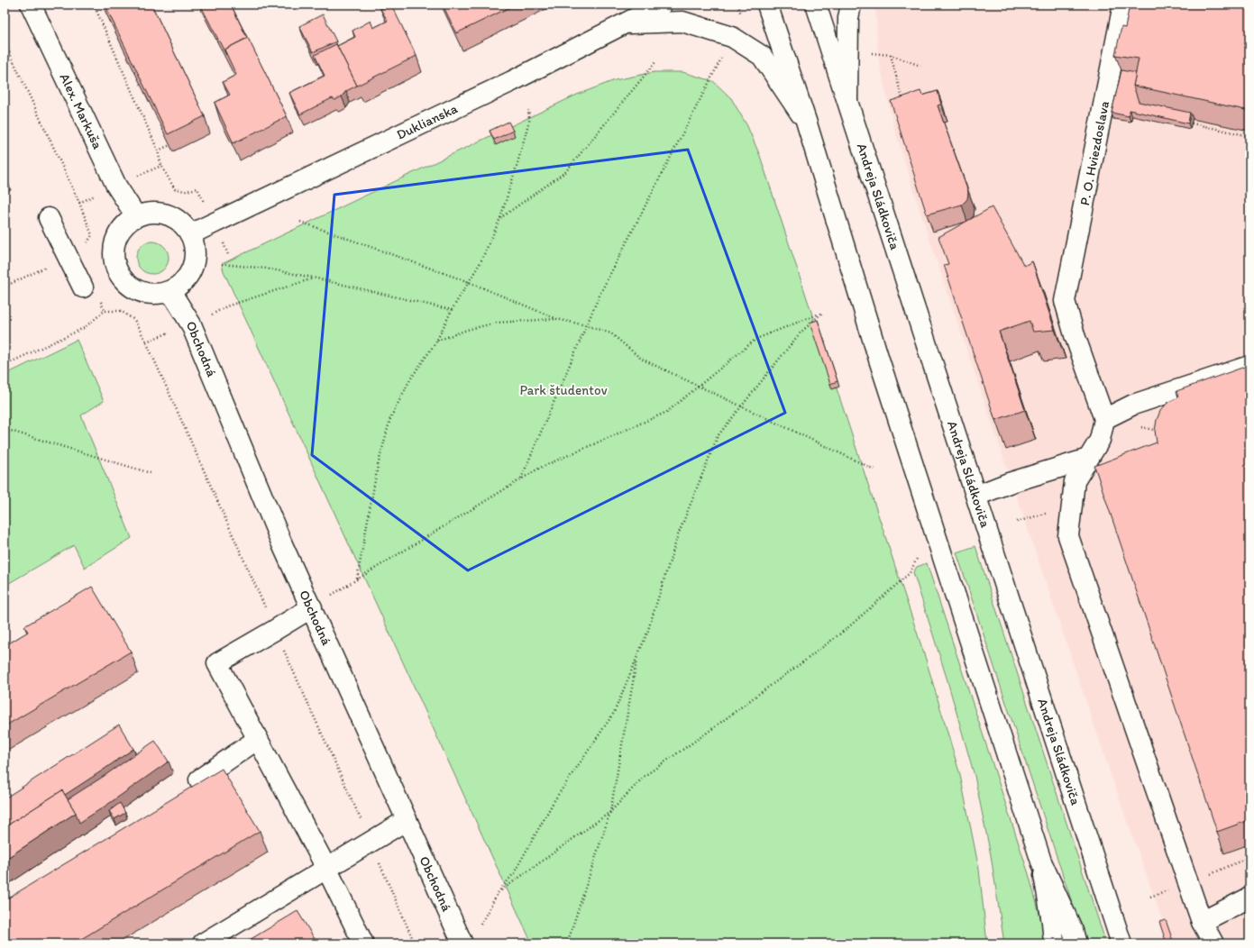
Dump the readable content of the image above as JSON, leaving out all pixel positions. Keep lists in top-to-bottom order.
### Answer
{
  "streets": {
    "street": [
      "Alex. Markuša",
      "Duklianska",
      "P. O. Hviezdoslava",
      "Andreja Sládkoviča",
      "Obchodná"
    ]
  },
  "crossings": [
    ["Alex. Markuša", "Duklianska"],
    ["Alex. Markuša", "Obchodná"],
    ["Duklianska", "Obchodná"]
  ],
  "parks": ["Park študentov"]
}
